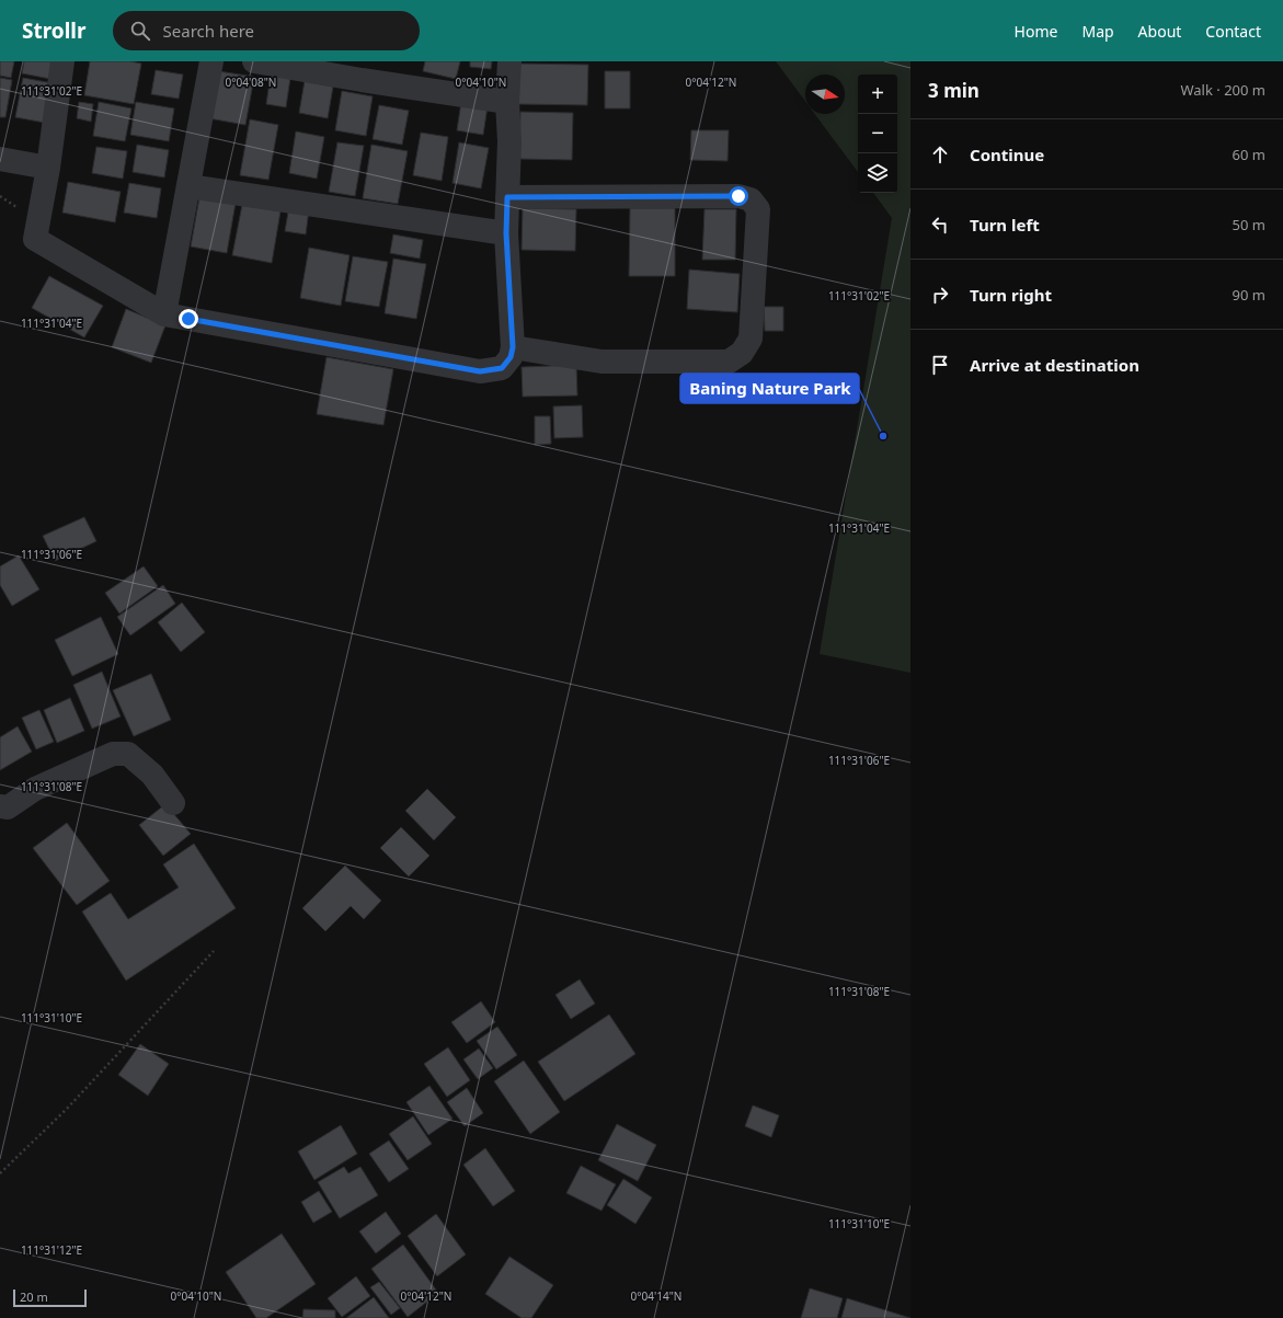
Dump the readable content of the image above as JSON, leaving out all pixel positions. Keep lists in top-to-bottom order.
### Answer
{
  "places": ["Baning Nature Park"],
  "scale_bar": "20 m",
  "north": "right",
  "page": {
    "header": "Strollr",
    "search": "Search here",
    "nav": [
      "Home",
      "Map",
      "About",
      "Contact"
    ],
    "heading": ["3 min", "Walk · 200 m"],
    "map_buttons": ["+", "−"],
    "list": [
      ["Continue", "60 m"],
      ["Turn left", "50 m"],
      ["Turn right", "90 m"],
      "Arrive at destination"
    ],
    "scale": "20 m"
  },
  "coordinates": [
    "0°04'08\"N",
    "0°04'10\"N",
    "0°04'12\"N",
    "111°31'02\"E",
    "111°31'04\"E",
    "111°31'06\"E",
    "111°31'08\"E",
    "111°31'10\"E",
    "111°31'12\"E",
    "0°04'14\"N"
  ]
}
